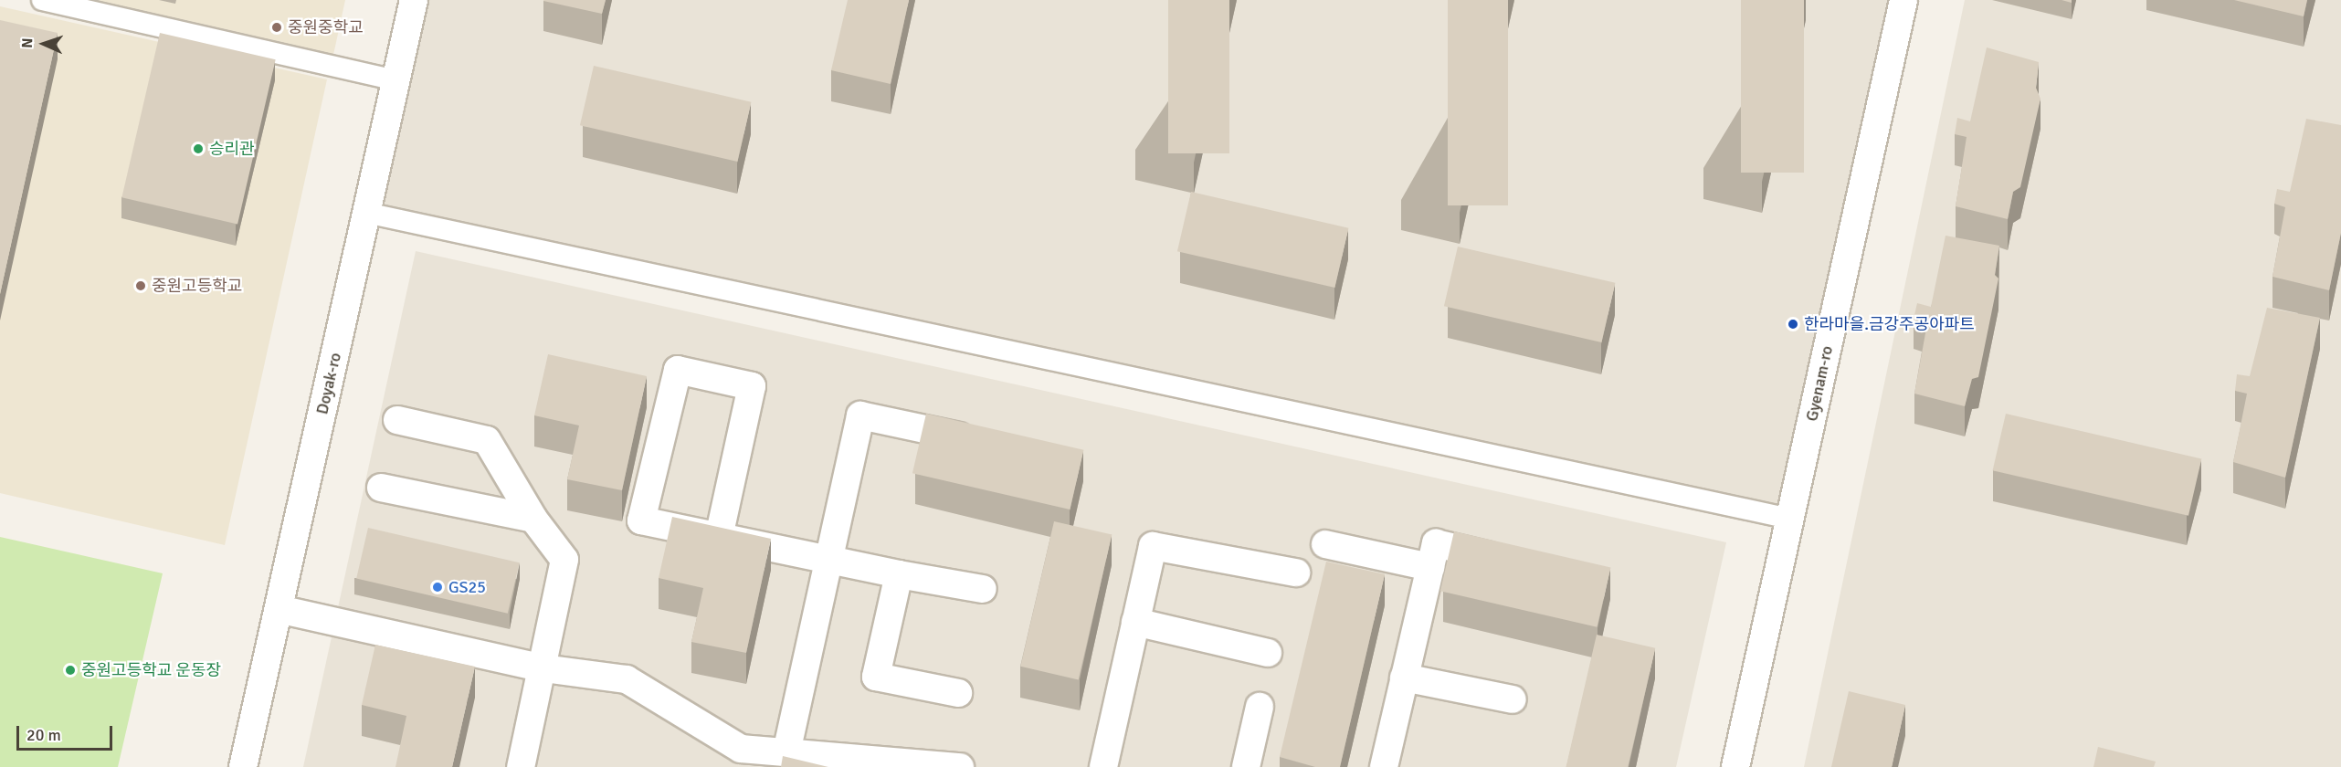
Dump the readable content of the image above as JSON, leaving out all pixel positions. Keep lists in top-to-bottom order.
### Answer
{
  "streets": {
    "street": ["Doyak-ro", "Gyenam-ro"]
  },
  "places": [
    "중원중학교",
    "승리관",
    "중원고등학교",
    "한라마을.금강주공아파트",
    "GS25",
    "중원고등학교 운동장"
  ],
  "scale_bar": "20 m",
  "north": "left"
}
